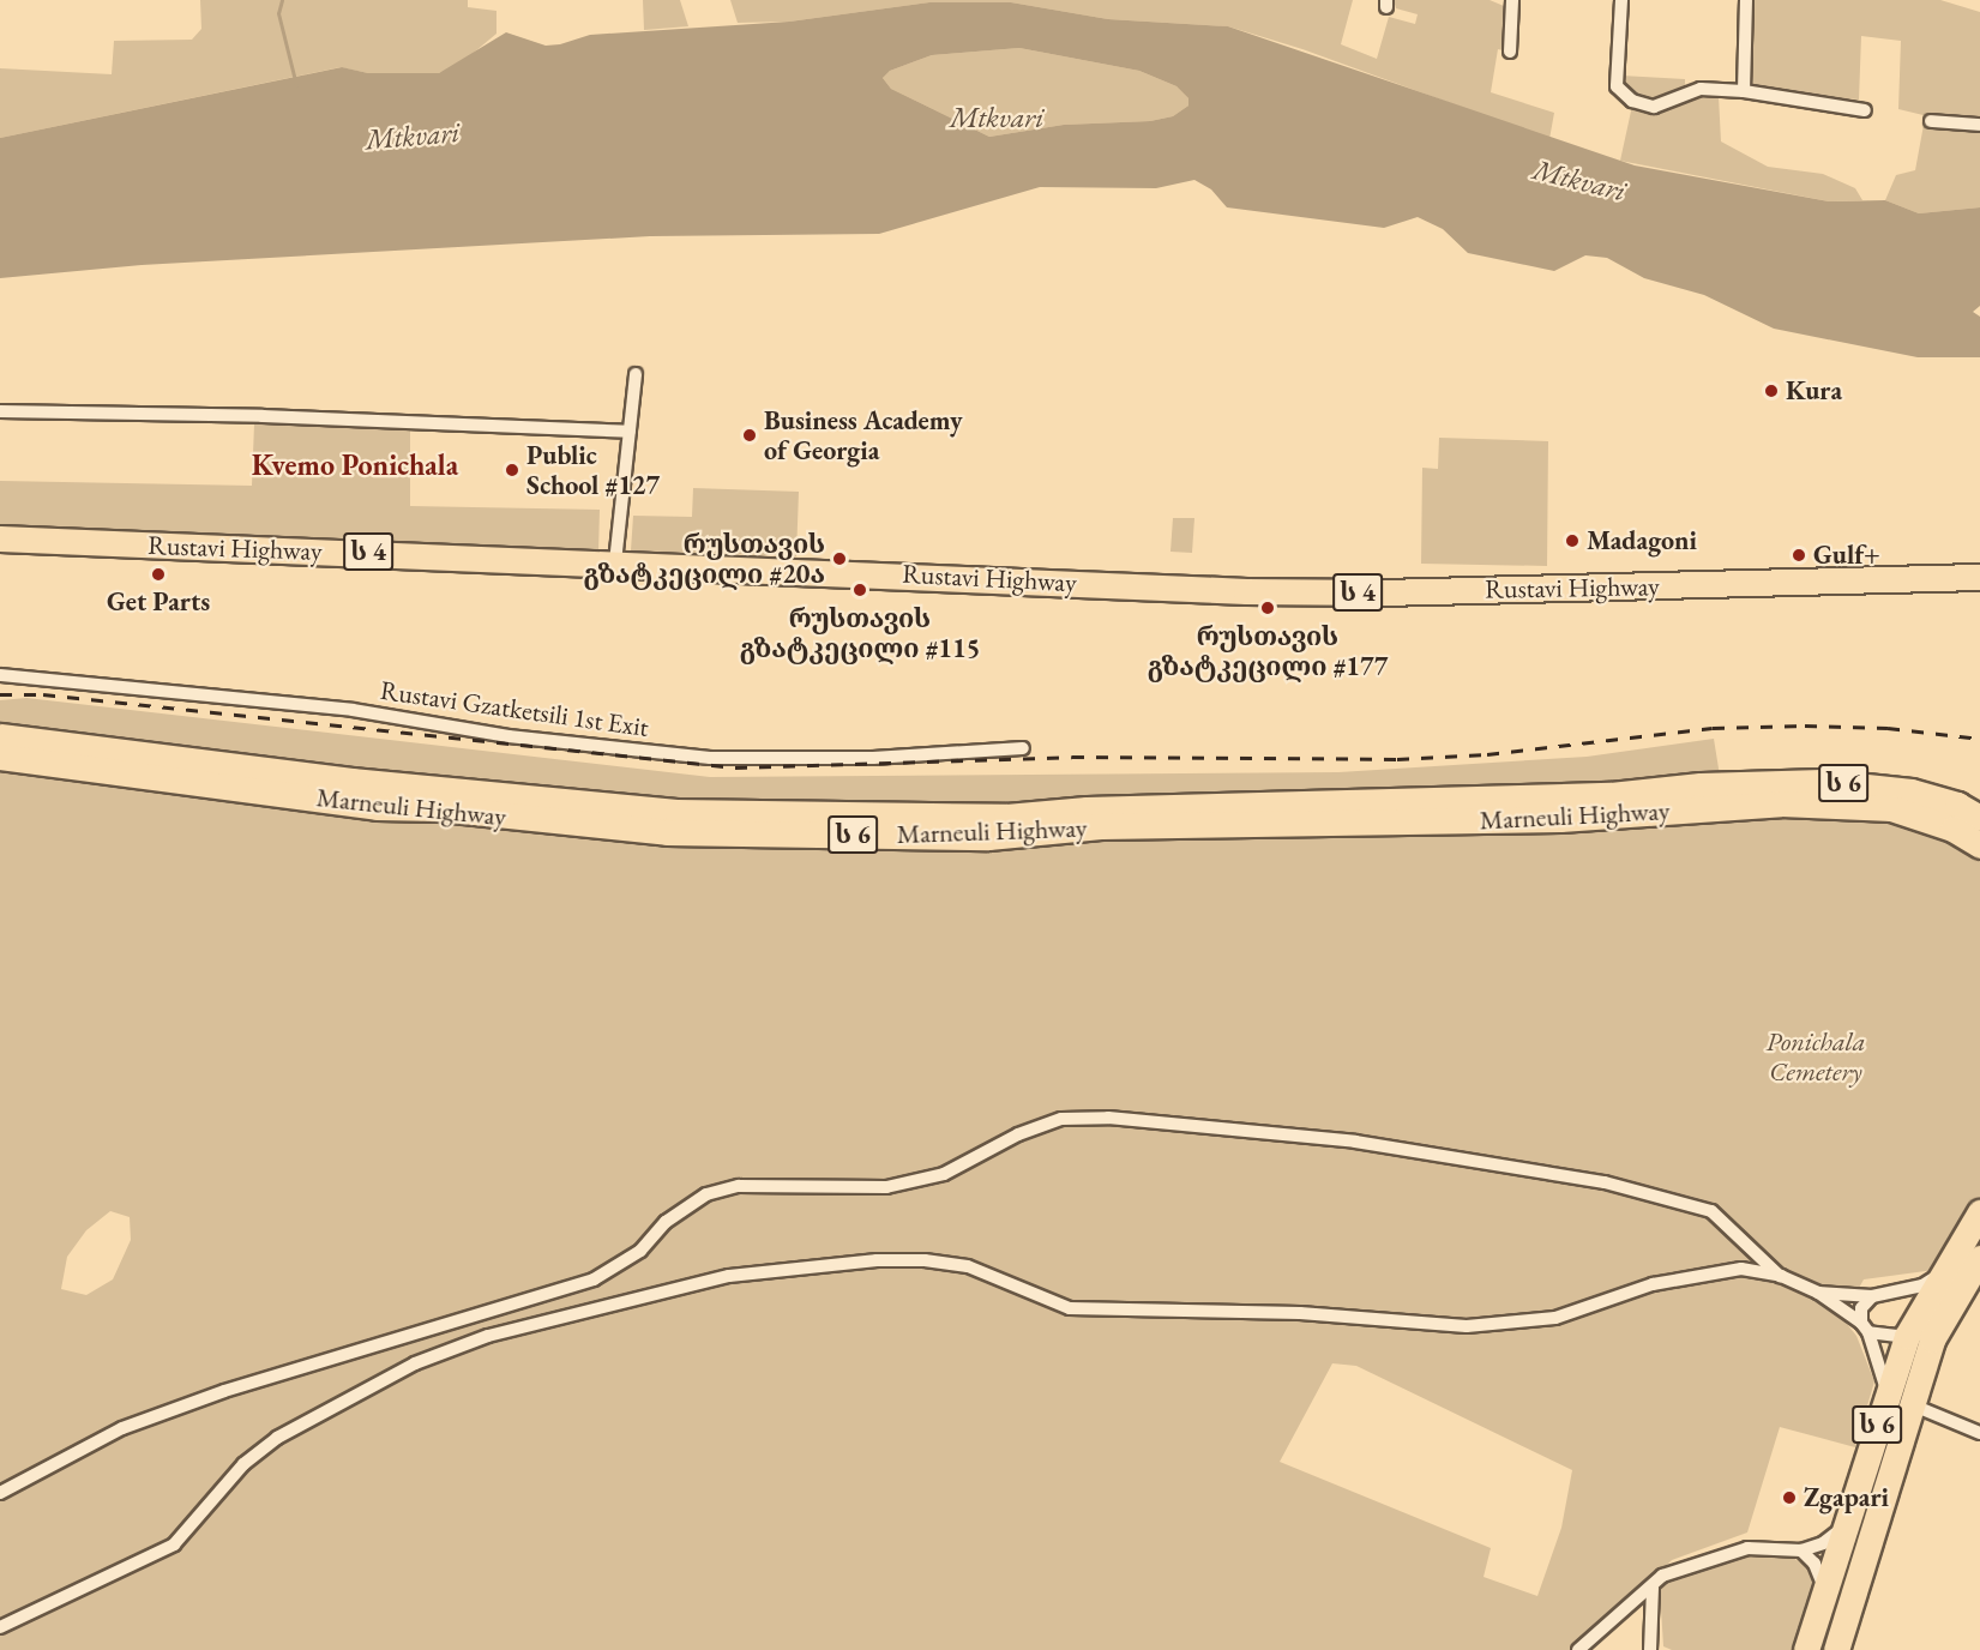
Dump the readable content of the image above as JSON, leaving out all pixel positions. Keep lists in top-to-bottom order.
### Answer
{
  "streets": {
    "highway": [
      "Rustavi Highway",
      "ს 4",
      "ს 6",
      "Marneuli Highway"
    ],
    "street": ["Rustavi Gzatketsili 1st Exit"]
  },
  "districts": ["Kvemo Ponichala"],
  "water": ["Mtkvari"],
  "parks": ["Ponichala Cemetery"],
  "places": [
    "Kura",
    "Business Academy of Georgia",
    "Public School #127",
    "Madagoni",
    "Gulf+",
    "რუსთავის გზატკეცილი #20ა",
    "Get Parts",
    "რუსთავის გზატკეცილი #115",
    "რუსთავის გზატკეცილი #177",
    "Zgapari"
  ]
}
